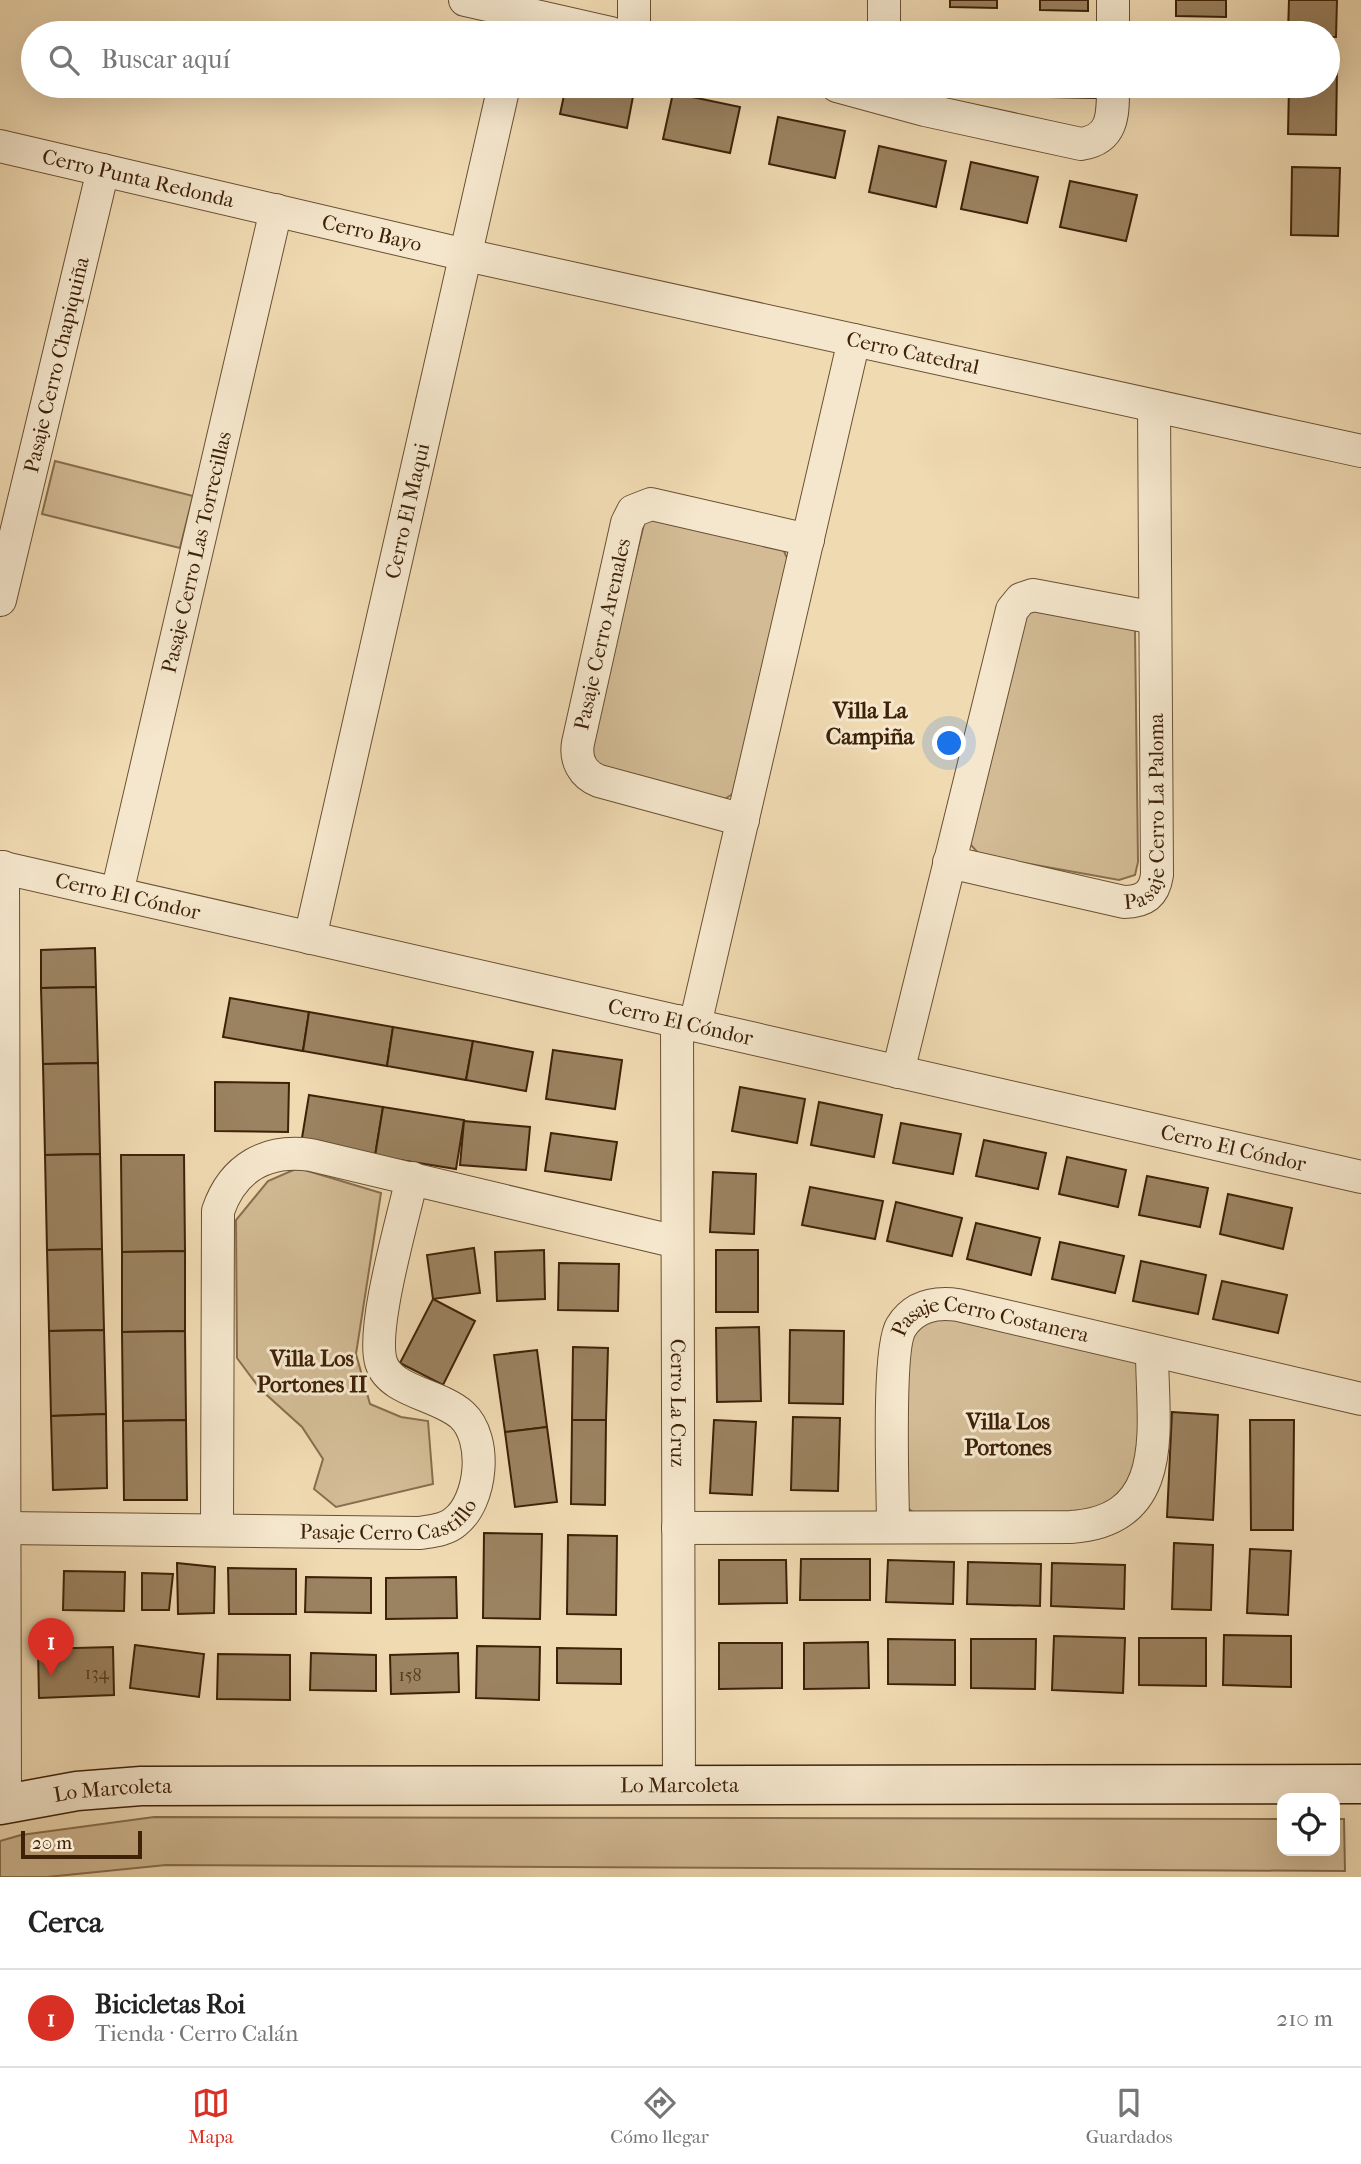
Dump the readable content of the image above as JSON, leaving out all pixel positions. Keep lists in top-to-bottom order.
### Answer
{
  "streets": {
    "main road": ["Lo Marcoleta"],
    "street": [
      "Cerro Punta Redonda",
      "Cerro Bayo",
      "Cerro Catedral",
      "Pasaje Cerro Chapiquiña",
      "Cerro El Maqui",
      "Pasaje Cerro Las Torrecillas",
      "Pasaje Cerro Arenales",
      "Pasaje Cerro La Paloma",
      "Cerro El Cóndor",
      "Pasaje Cerro Costanera",
      "Cerro La Cruz",
      "Pasaje Cerro Castillo"
    ]
  },
  "crossings": [
    ["Cerro Punta Redonda", "Cerro Bayo"],
    ["Cerro Punta Redonda", "Pasaje Cerro Chapiquiña"],
    ["Cerro Punta Redonda", "Pasaje Cerro Las Torrecillas"],
    ["Cerro Bayo", "Cerro Catedral"],
    ["Cerro Bayo", "Cerro El Maqui"],
    ["Cerro Bayo", "Pasaje Cerro Las Torrecillas"],
    ["Cerro Catedral", "Cerro El Maqui"],
    ["Cerro Catedral", "Pasaje Cerro La Paloma"],
    ["Cerro El Maqui", "Cerro El Cóndor"],
    ["Pasaje Cerro Las Torrecillas", "Cerro El Cóndor"],
    ["Cerro El Cóndor", "Cerro La Cruz"],
    ["Cerro La Cruz", "Lo Marcoleta"]
  ],
  "districts": ["Villa La Campiña", "Villa Los Portones II", "Villa Los Portones"],
  "house_numbers": ["134", "158"],
  "scale_bar": "20 m",
  "page": {
    "search": "Buscar aquí",
    "pins": "1",
    "scale": "20 m",
    "heading": "Cerca",
    "list": [
      {
        "mark": "1",
        "name": "Bicicletas Roi",
        "note": "Tienda · Cerro Calán",
        "value": "210 m"
      }
    ],
    "nav": ["Mapa", "Cómo llegar", "Guardados"]
  }
}
